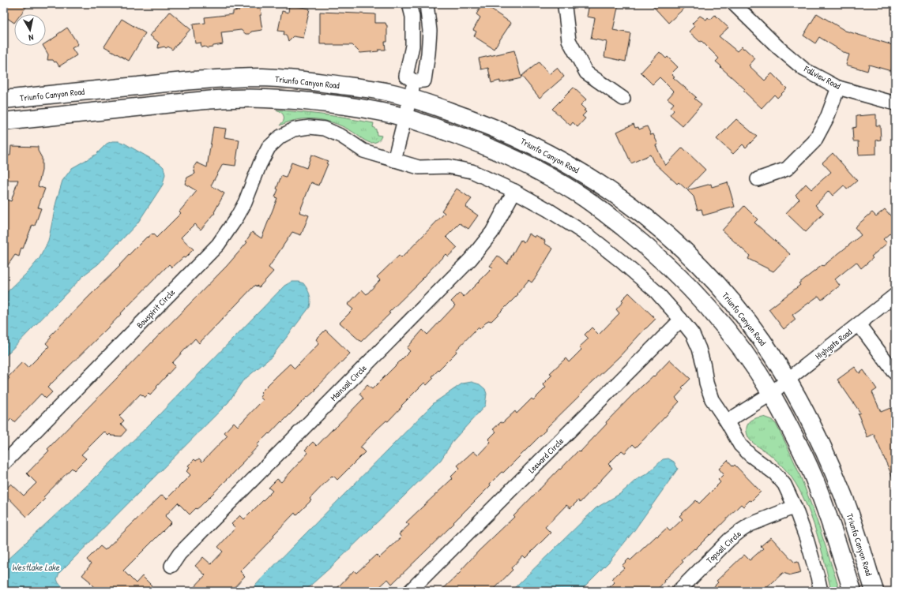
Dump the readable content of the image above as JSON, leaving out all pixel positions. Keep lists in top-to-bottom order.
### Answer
{
  "streets": {
    "street": [
      "Fallview Road",
      "Triunfo Canyon Road",
      "Bowspirit Circle",
      "Highgate Road",
      "Mainsail Circle",
      "Leeward Circle",
      "Topsail Circle"
    ]
  },
  "crossings": [
    ["Triunfo Canyon Road", "Highgate Road"]
  ],
  "water": ["Westlake Lake"],
  "north": "bottom"
}
